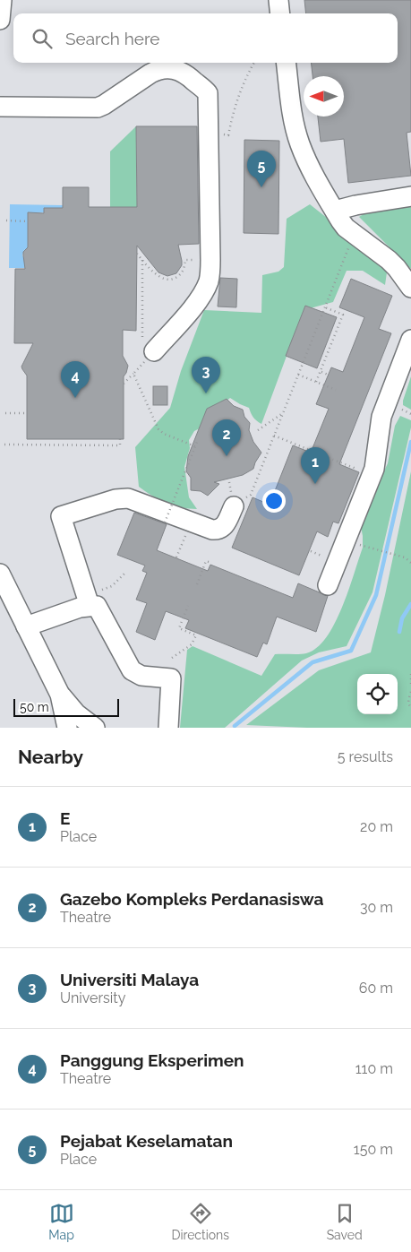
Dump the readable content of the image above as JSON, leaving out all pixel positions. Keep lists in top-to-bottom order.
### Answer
{
  "scale_bar": "50 m",
  "north": "left",
  "page": {
    "search": "Search here",
    "pins": [
      "5",
      "3",
      "4",
      "2",
      "1"
    ],
    "scale": "50 m",
    "heading": ["Nearby", "5 results"],
    "list": [
      {
        "mark": "1",
        "name": "E",
        "note": "Place",
        "value": "20 m"
      },
      {
        "mark": "2",
        "name": "Gazebo Kompleks Perdanasiswa",
        "note": "Theatre",
        "value": "30 m"
      },
      {
        "mark": "3",
        "name": "Universiti Malaya",
        "note": "University",
        "value": "60 m"
      },
      {
        "mark": "4",
        "name": "Panggung Eksperimen",
        "note": "Theatre",
        "value": "110 m"
      },
      {
        "mark": "5",
        "name": "Pejabat Keselamatan",
        "note": "Place",
        "value": "150 m"
      }
    ],
    "nav": ["Map", "Directions", "Saved"]
  }
}
